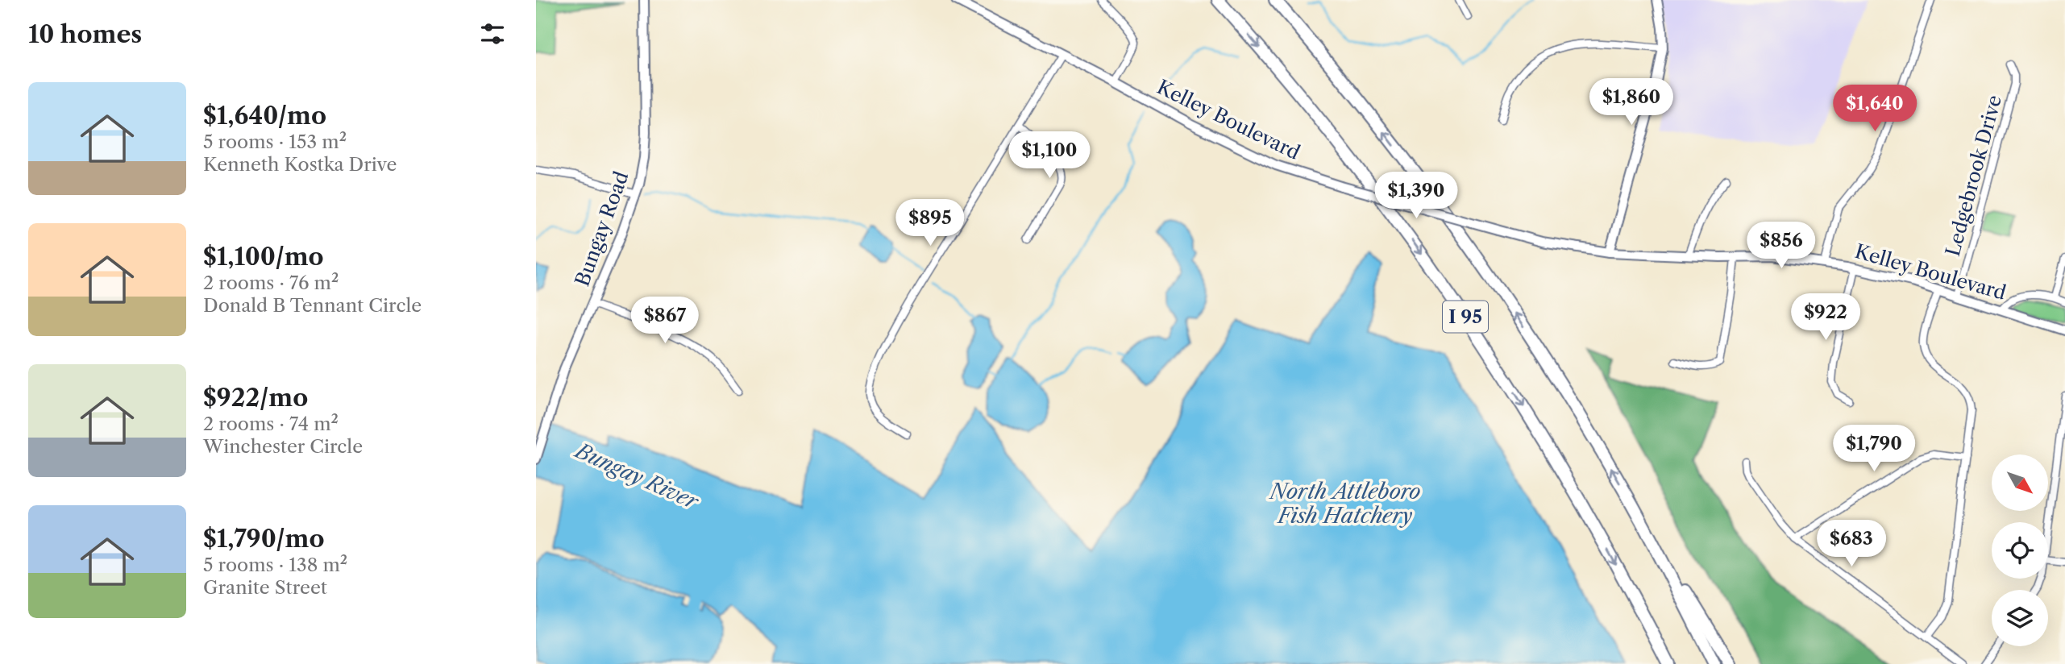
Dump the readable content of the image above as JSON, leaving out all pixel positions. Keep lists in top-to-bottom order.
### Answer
{
  "streets": {
    "highway": ["I 95"],
    "main road": ["Kelley Boulevard", "Bungay Road"],
    "street": ["Ledgebrook Drive"]
  },
  "crossings": [
    ["Kelley Boulevard", "Ledgebrook Drive"]
  ],
  "water": ["Bungay River", "North Attleboro Fish Hatchery"],
  "north": "bottom right",
  "page": {
    "heading": "10 homes",
    "list": [
      {
        "name": "$1,640/mo",
        "note": "5 rooms · 153 m² · Kenneth Kostka Drive"
      },
      {
        "name": "$1,100/mo",
        "note": "2 rooms · 76 m² · Donald B Tennant Circle"
      },
      {
        "name": "$922/mo",
        "note": "2 rooms · 74 m² · Winchester Circle"
      },
      {
        "name": "$1,790/mo",
        "note": "5 rooms · 138 m² · Granite Street"
      }
    ],
    "price": [
      "$1,860",
      "$1,640",
      "$1,100",
      "$1,390",
      "$895",
      "$856",
      "$922",
      "$867",
      "$1,790",
      "$683"
    ]
  }
}
